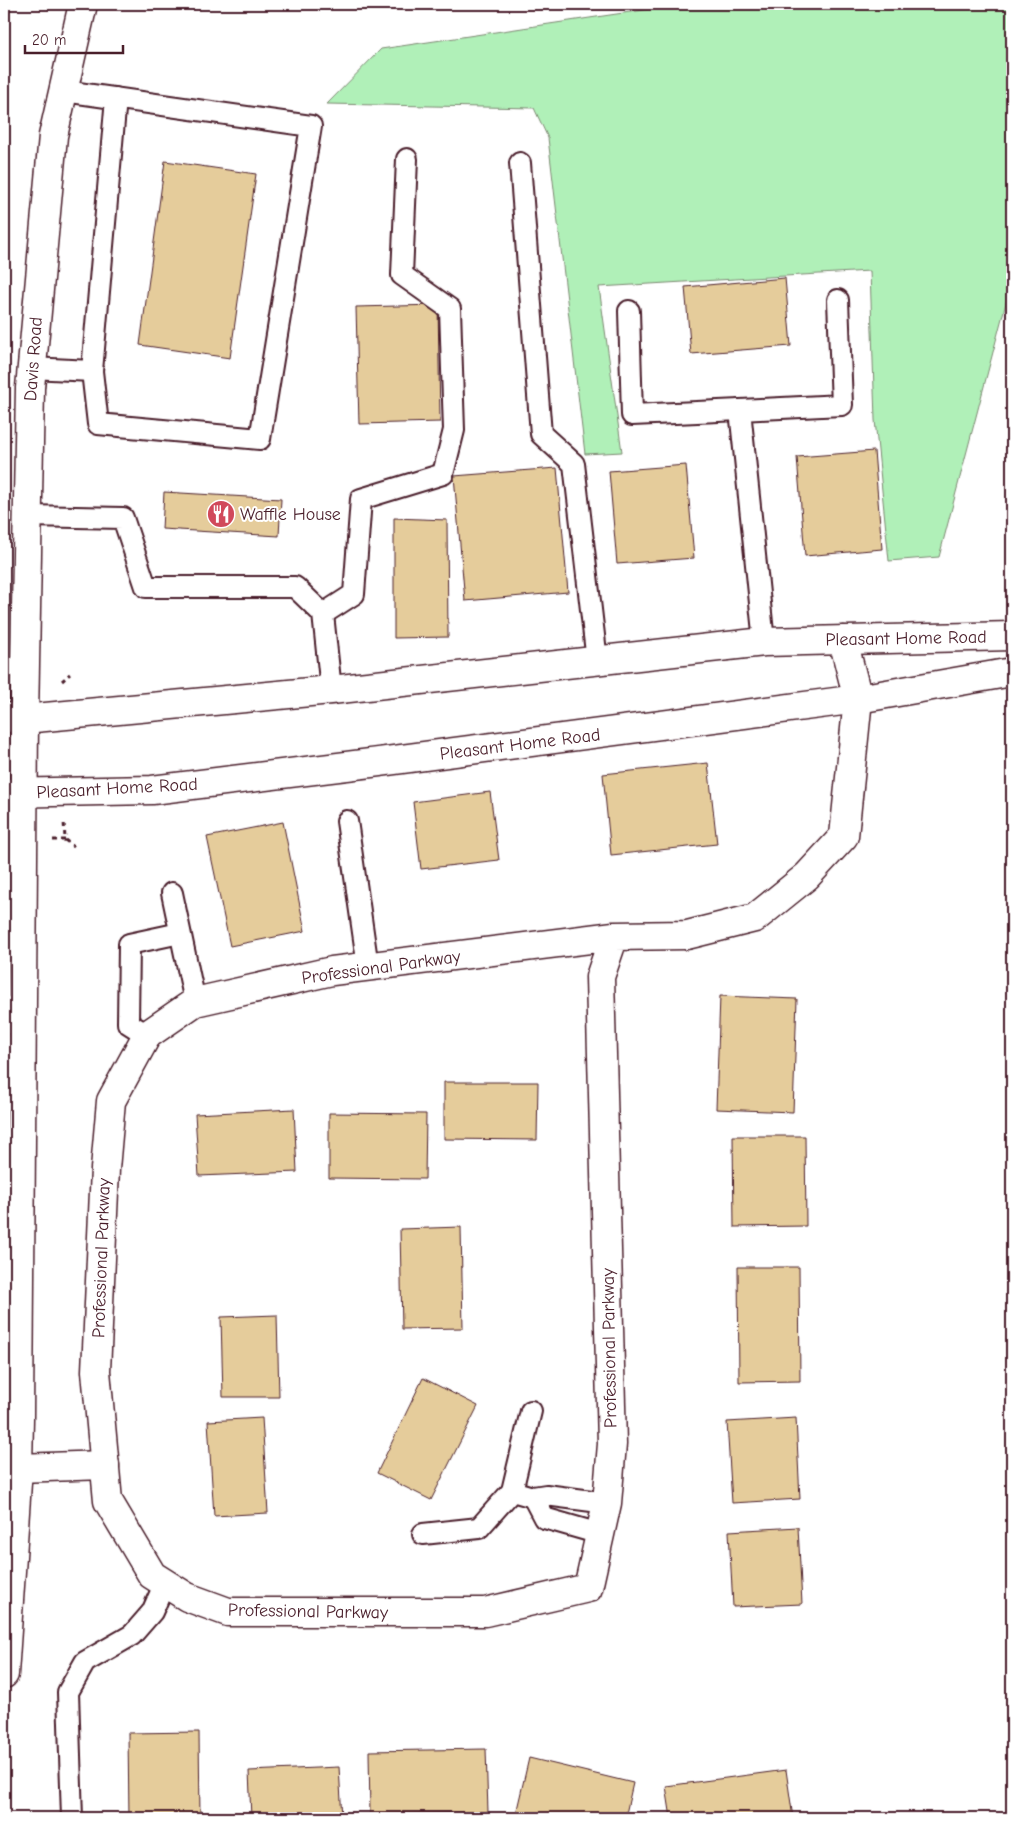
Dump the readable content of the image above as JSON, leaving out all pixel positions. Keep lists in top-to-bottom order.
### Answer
{
  "streets": {
    "main road": ["Davis Road", "Pleasant Home Road", "Professional Parkway"]
  },
  "crossings": [
    ["Davis Road", "Pleasant Home Road"],
    ["Pleasant Home Road", "Professional Parkway"]
  ],
  "places": {
    "restaurant": ["Waffle House"]
  },
  "scale_bar": "20 m"
}
